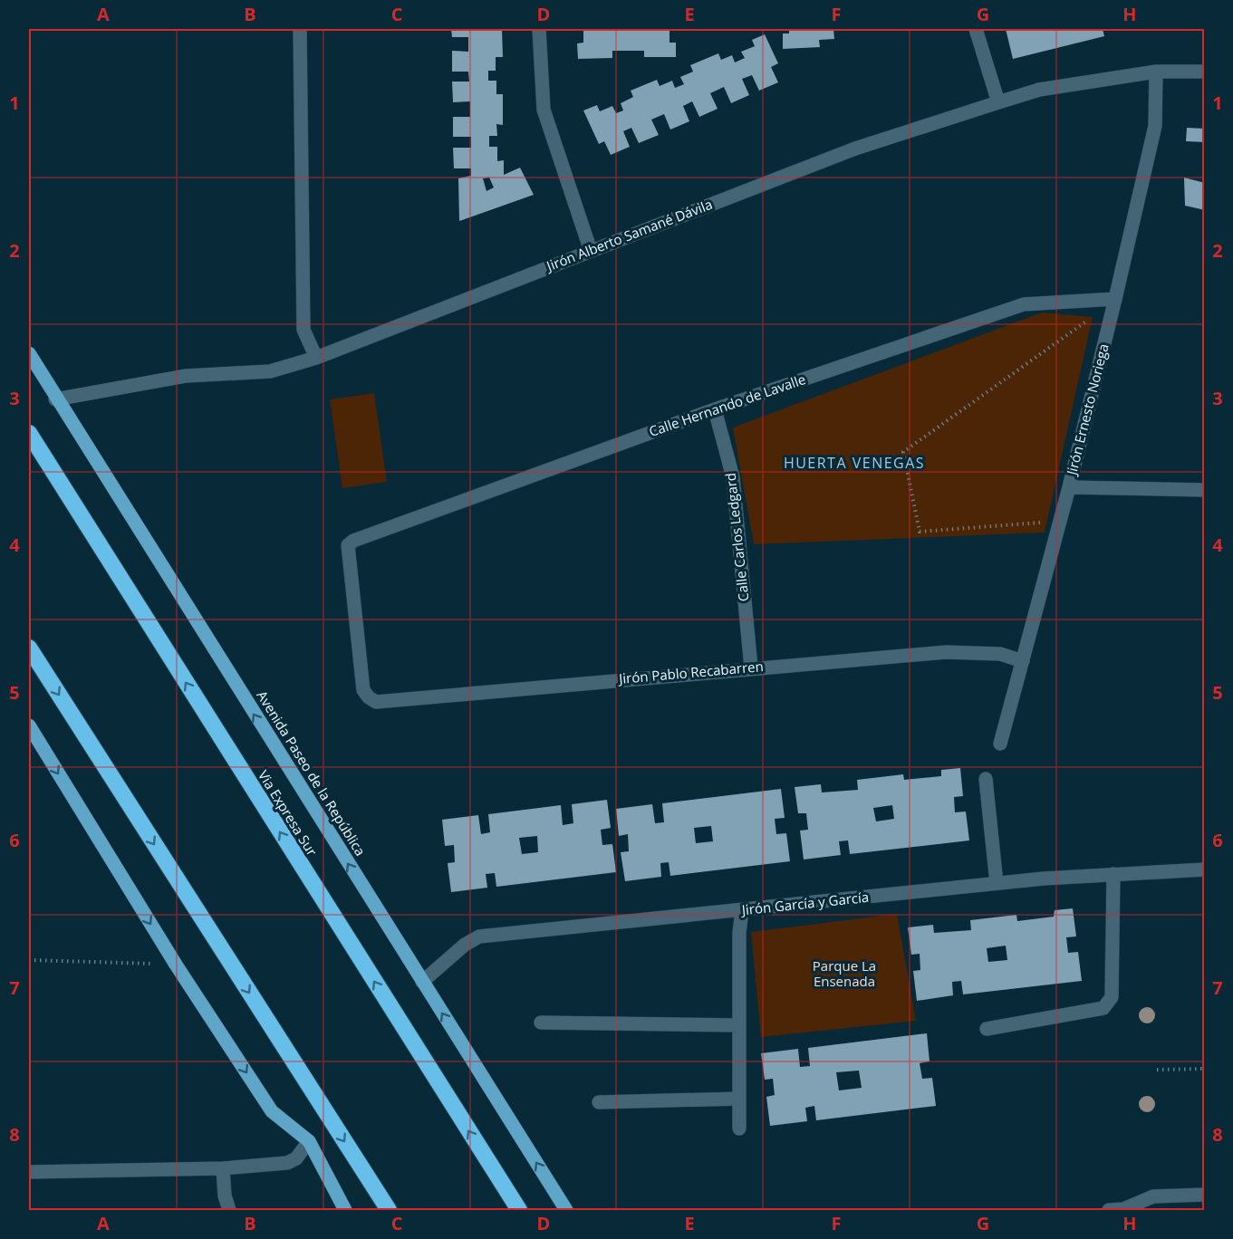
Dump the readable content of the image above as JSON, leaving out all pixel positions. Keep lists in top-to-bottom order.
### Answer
{
  "streets": {
    "highway": ["Via Expresa Sur"],
    "main road": ["Avenida Paseo de la República"],
    "street": [
      "Jirón Alberto Samané Dávila",
      "Calle Hernando de Lavalle",
      "Jirón Ernesto Noriega",
      "Calle Carlos Ledgard",
      "Jirón Pablo Recabarren",
      "Jirón García y García"
    ]
  },
  "crossings": [
    ["Jirón Alberto Samané Dávila", "Jirón Ernesto Noriega"],
    ["Jirón Alberto Samané Dávila", "Avenida Paseo de la República"],
    ["Calle Hernando de Lavalle", "Jirón Ernesto Noriega"],
    ["Calle Hernando de Lavalle", "Calle Carlos Ledgard"],
    ["Calle Hernando de Lavalle", "Jirón Pablo Recabarren"],
    ["Jirón Ernesto Noriega", "Jirón Pablo Recabarren"],
    ["Calle Carlos Ledgard", "Jirón Pablo Recabarren"],
    ["Avenida Paseo de la República", "Jirón García y García"]
  ],
  "one_way": ["Avenida Paseo de la República"],
  "districts": ["HUERTA VENEGAS"],
  "parks": ["Parque La Ensenada"],
  "grid": {
    "columns": [
      "A",
      "B",
      "C",
      "D",
      "E",
      "F",
      "G",
      "H"
    ],
    "rows": [
      "1",
      "2",
      "3",
      "4",
      "5",
      "6",
      "7",
      "8"
    ]
  }
}
